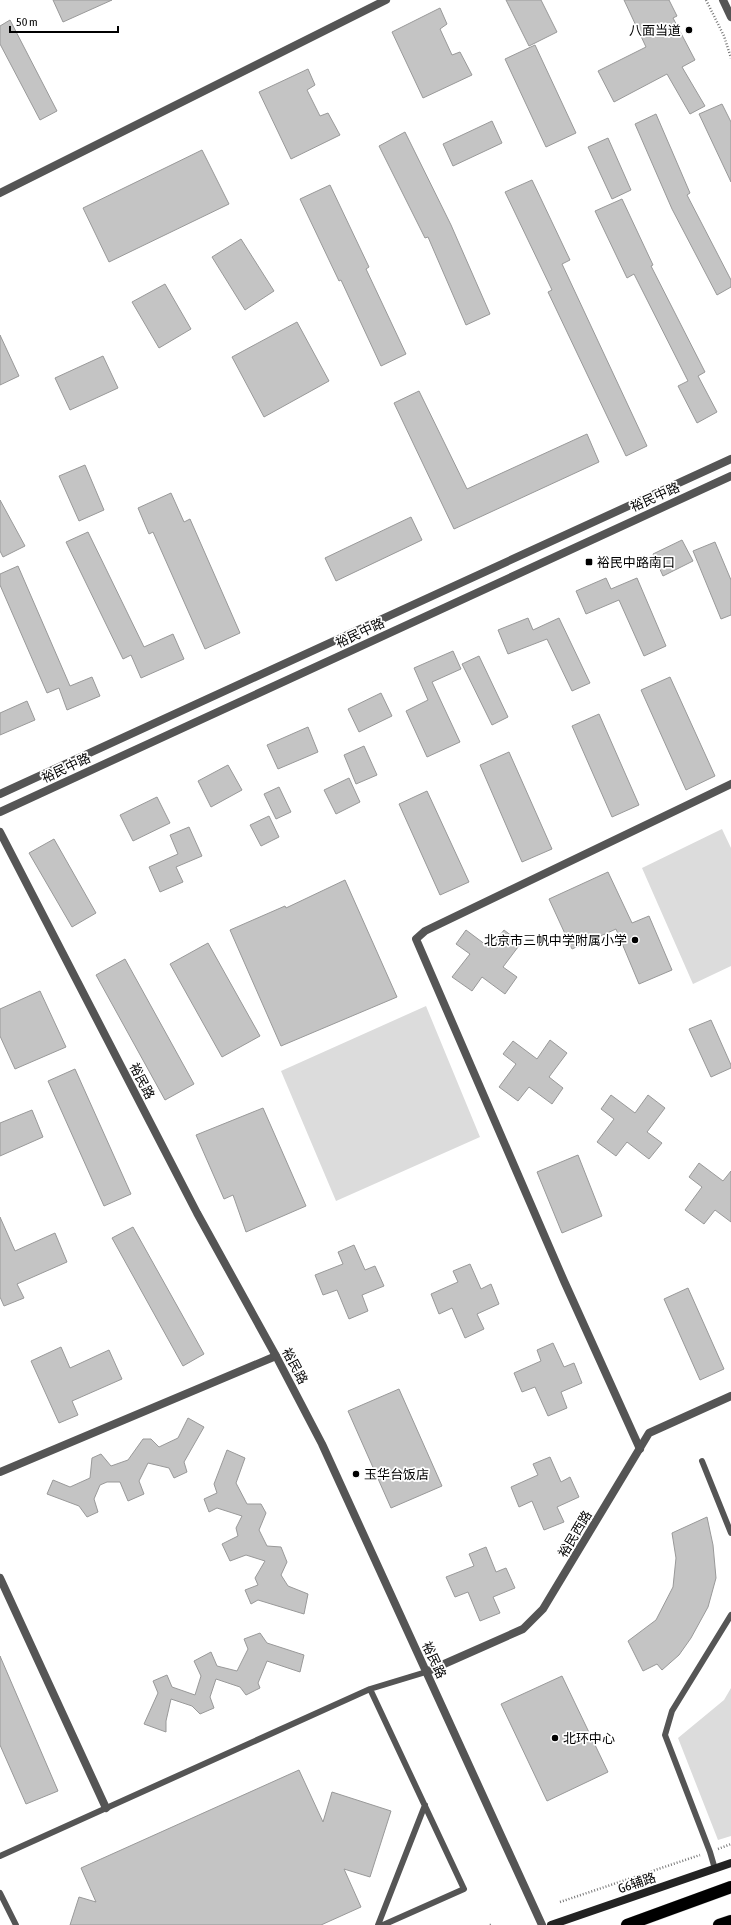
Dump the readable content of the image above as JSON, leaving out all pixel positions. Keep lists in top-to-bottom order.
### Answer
{
  "streets": {
    "main road": ["G6辅路"],
    "street": ["裕民中路", "裕民路", "裕民西路"]
  },
  "crossings": [
    ["裕民路", "裕民西路"]
  ],
  "places": {
    "other": [
      "八面当道",
      "北京市三帆中学附属小学",
      "玉华台饭店",
      "北环中心"
    ],
    "transit": ["裕民中路南口"]
  },
  "scale_bar": "50 m"
}
